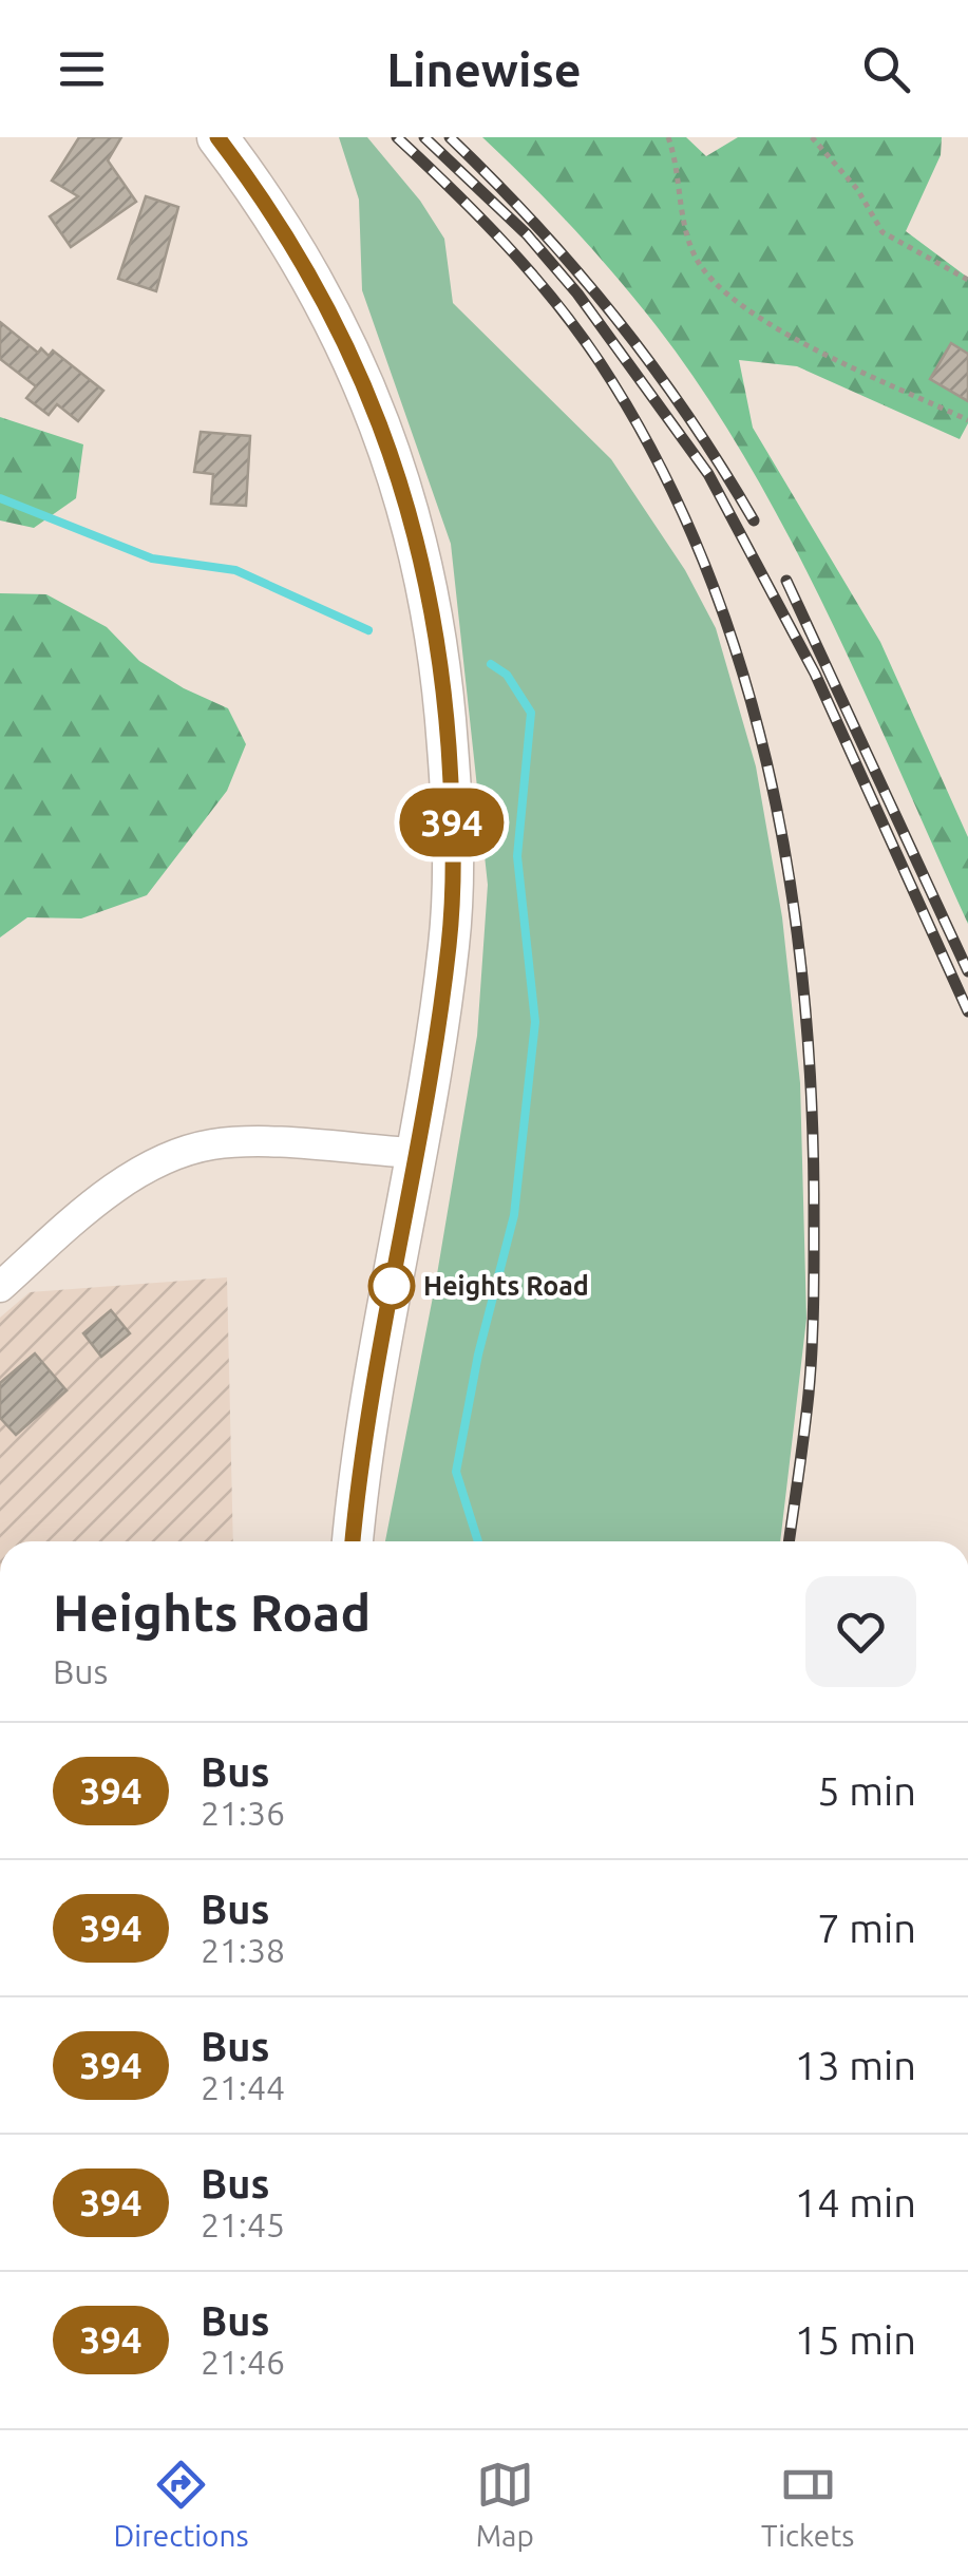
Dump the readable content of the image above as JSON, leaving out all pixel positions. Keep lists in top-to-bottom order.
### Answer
{
  "places": ["Heights Road"],
  "lines": ["bus line 394"],
  "page": {
    "header": "Linewise",
    "on_map": "394",
    "heading": ["Heights Road", "Bus"],
    "list": [
      {
        "mark": "394",
        "name": "Bus",
        "note": "21:36",
        "value": "5 min"
      },
      {
        "mark": "394",
        "name": "Bus",
        "note": "21:38",
        "value": "7 min"
      },
      {
        "mark": "394",
        "name": "Bus",
        "note": "21:44",
        "value": "13 min"
      },
      {
        "mark": "394",
        "name": "Bus",
        "note": "21:45",
        "value": "14 min"
      },
      {
        "mark": "394",
        "name": "Bus",
        "note": "21:46",
        "value": "15 min"
      }
    ],
    "tabs": ["Directions", "Map", "Tickets"]
  }
}
